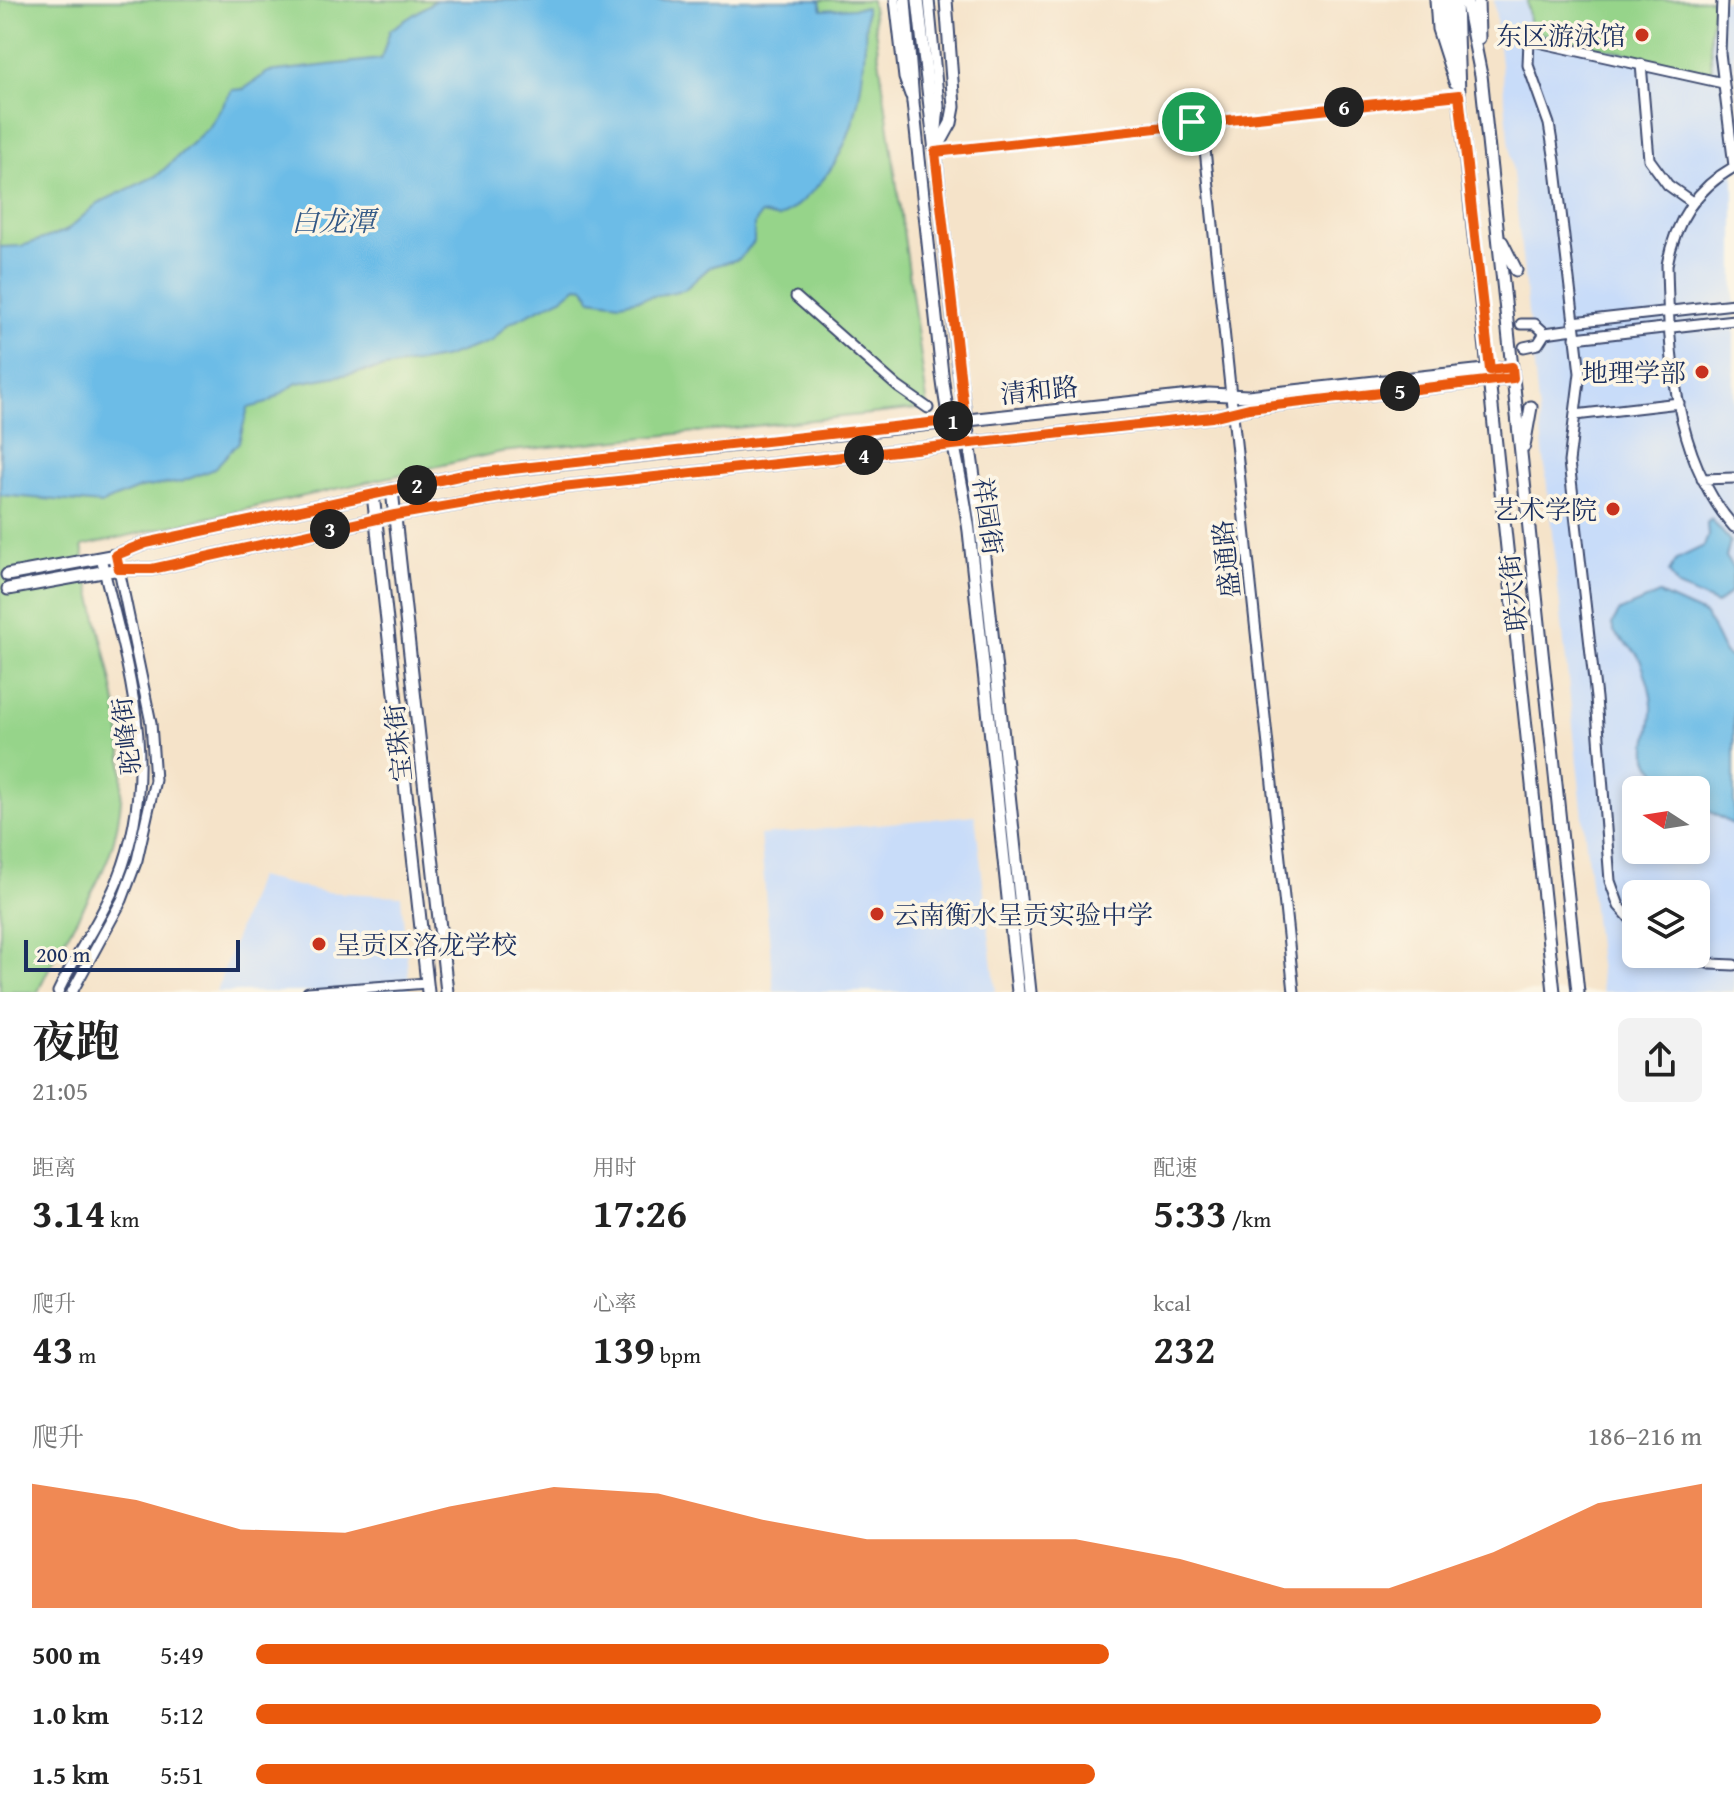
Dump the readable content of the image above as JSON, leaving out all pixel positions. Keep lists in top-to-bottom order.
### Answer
{
  "streets": {
    "main road": [
      "清和路",
      "祥园街",
      "联大街",
      "宝珠街"
    ],
    "street": ["盛通路", "驼峰街"]
  },
  "crossings": [
    ["清和路", "祥园街"],
    ["清和路", "盛通路"],
    ["清和路", "联大街"],
    ["清和路", "驼峰街"],
    ["清和路", "宝珠街"]
  ],
  "water": ["白龙潭"],
  "places": [
    "东区游泳馆",
    "地理学部",
    "艺术学院",
    "云南衡水呈贡实验中学",
    "呈贡区洛龙学校"
  ],
  "scale_bar": "200 m",
  "north": "left",
  "page": {
    "pins": [
      "6",
      "5",
      "1",
      "4",
      "2",
      "3"
    ],
    "scale": "200 m",
    "heading": ["夜跑", "21:05"],
    "stats": [
      ["距离", "3.14 km"],
      ["用时", "17:26"],
      ["配速", "5:33 /km"],
      ["爬升", "43 m"],
      ["心率", "139 bpm"],
      ["kcal", "232"]
    ],
    "chart": ["爬升", "186–216 m"],
    "list": [
      {
        "name": "500 m",
        "note": "5:49"
      },
      {
        "name": "1.0 km",
        "note": "5:12"
      },
      {
        "name": "1.5 km",
        "note": "5:51"
      }
    ]
  }
}
